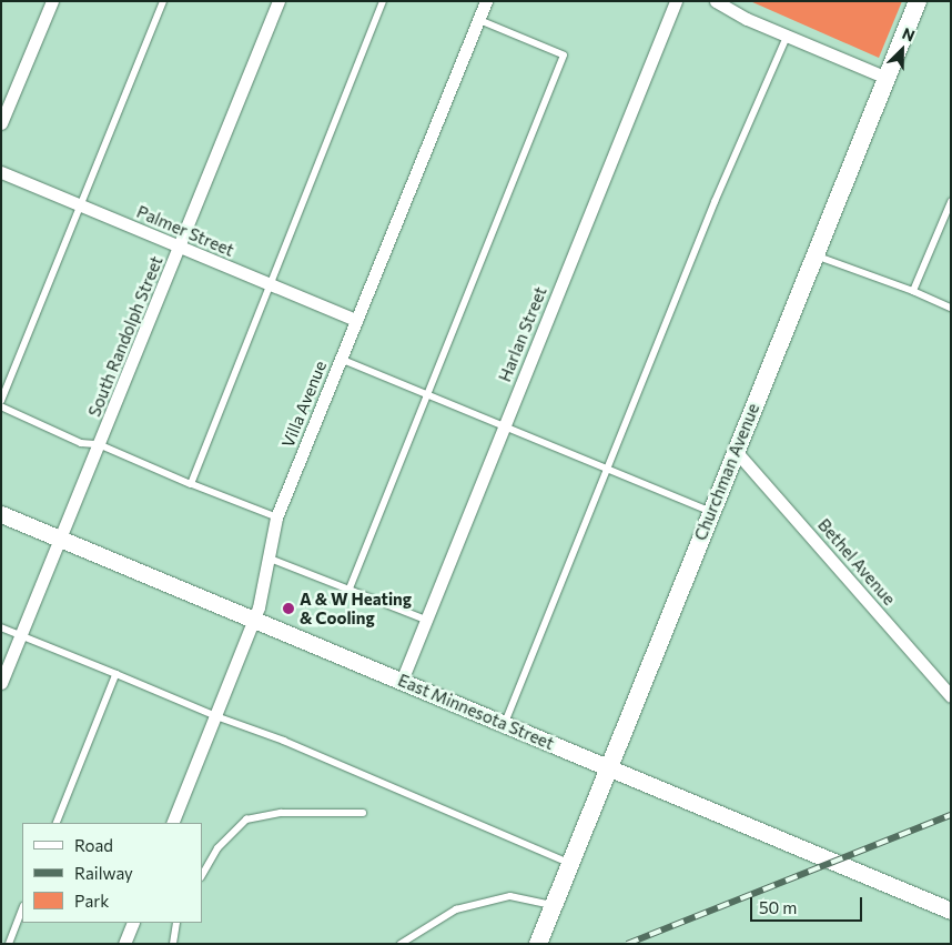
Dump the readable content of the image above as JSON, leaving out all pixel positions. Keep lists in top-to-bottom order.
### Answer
{
  "streets": {
    "main road": ["Churchman Avenue"],
    "street": [
      "Palmer Street",
      "Harlan Street",
      "South Randolph Street",
      "Villa Avenue",
      "Bethel Avenue",
      "East Minnesota Street"
    ]
  },
  "crossings": [
    ["Palmer Street", "South Randolph Street"],
    ["Palmer Street", "Villa Avenue"],
    ["Harlan Street", "East Minnesota Street"],
    ["South Randolph Street", "East Minnesota Street"],
    ["Villa Avenue", "East Minnesota Street"],
    ["Churchman Avenue", "Bethel Avenue"],
    ["Churchman Avenue", "East Minnesota Street"]
  ],
  "places": ["A & W Heating & Cooling"],
  "legend": ["Road", "Railway", "Park"],
  "scale_bar": "50 m",
  "north": "top right"
}
